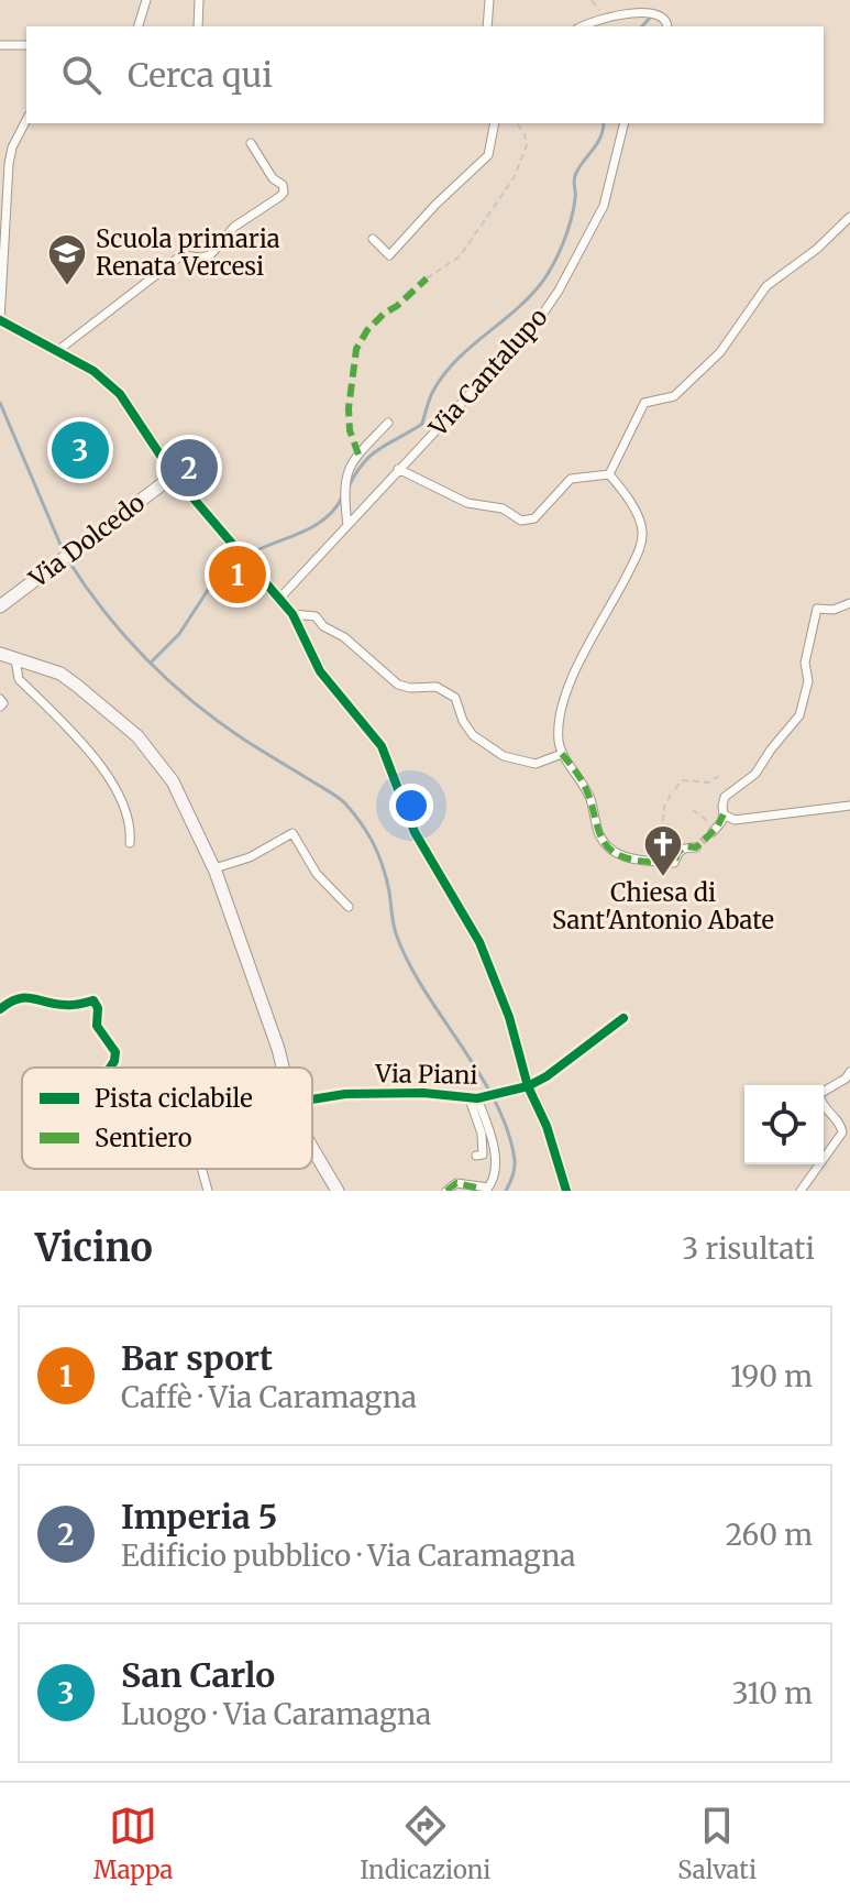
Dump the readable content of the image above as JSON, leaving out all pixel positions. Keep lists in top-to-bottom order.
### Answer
{
  "streets": {
    "street": ["Via Cantalupo", "Via Dolcedo", "Via Piani"]
  },
  "places": {
    "school or university": ["Scuola primaria Renata Vercesi"],
    "church": ["Chiesa di Sant'Antonio Abate"]
  },
  "legend": ["Pista ciclabile", "Sentiero"],
  "page": {
    "search": "Cerca qui",
    "pins": ["3", "2", "1"],
    "heading": ["Vicino", "3 risultati"],
    "list": [
      {
        "mark": "1",
        "name": "Bar sport",
        "note": "Caffè · Via Caramagna",
        "value": "190 m"
      },
      {
        "mark": "2",
        "name": "Imperia 5",
        "note": "Edificio pubblico · Via Caramagna",
        "value": "260 m"
      },
      {
        "mark": "3",
        "name": "San Carlo",
        "note": "Luogo · Via Caramagna",
        "value": "310 m"
      }
    ],
    "nav": ["Mappa", "Indicazioni", "Salvati"]
  }
}
